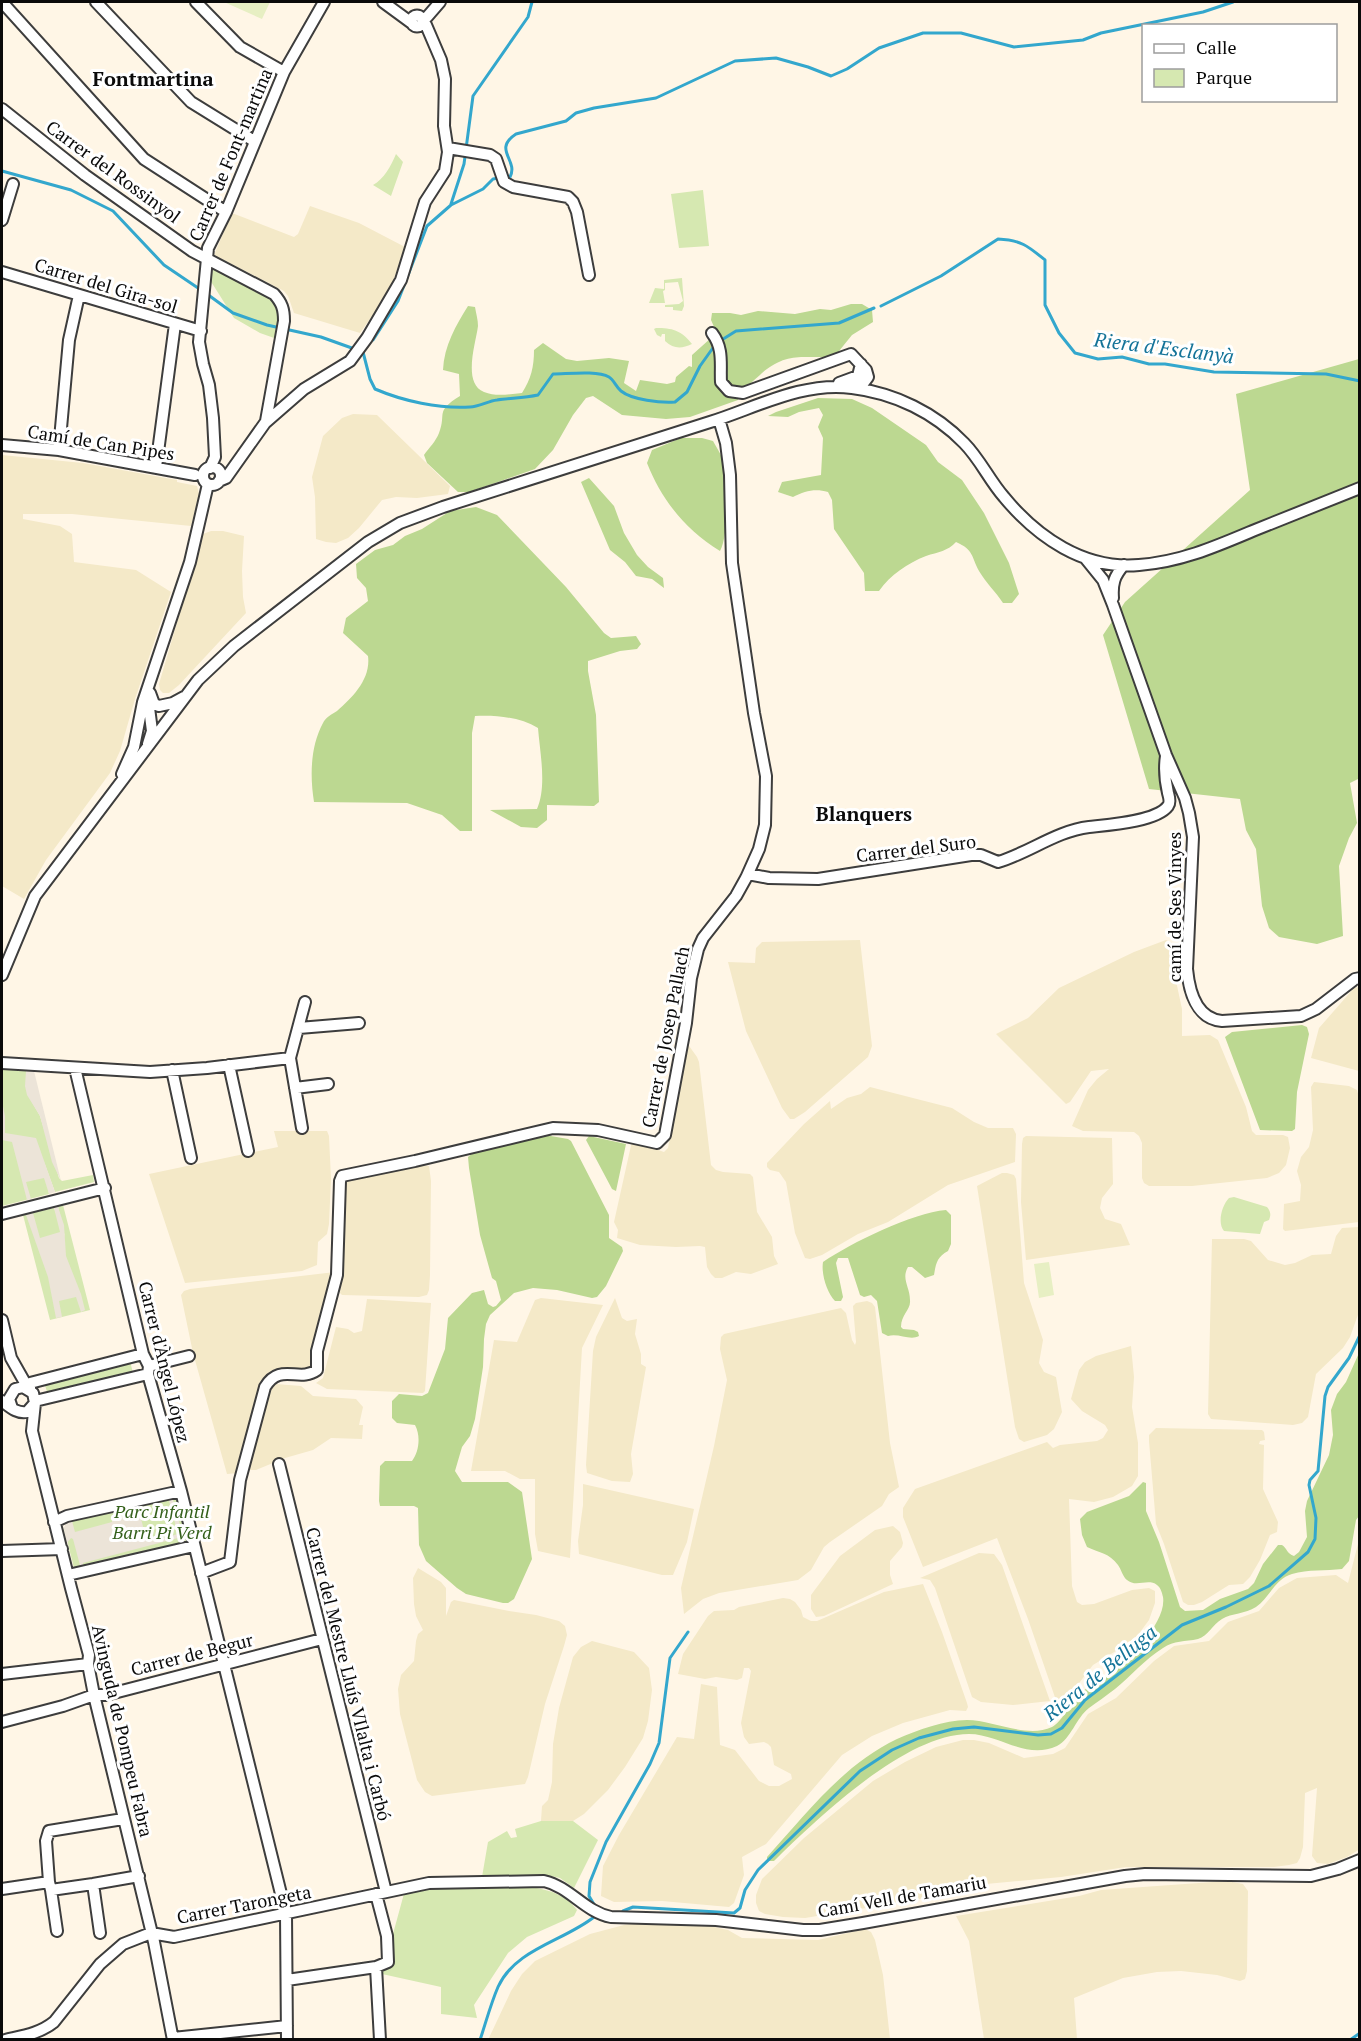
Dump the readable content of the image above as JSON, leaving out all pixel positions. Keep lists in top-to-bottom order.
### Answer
{
  "streets": {
    "street": [
      "Carrer de Font-martina",
      "Carrer del Rossinyol",
      "Carrer del Gira-sol",
      "Camí de Can Pipes",
      "Carrer del Suro",
      "camí de Ses Vinyes",
      "Carrer de Josep Pallach",
      "Carrer d'Àngel López",
      "Carrer de Begur",
      "Carrer del Mestre Lluís VIlalta i Carbó",
      "Avinguda de Pompeu Fabra",
      "Camí Vell de Tamariu",
      "Carrer Tarongeta"
    ]
  },
  "crossings": [
    ["Carrer de Font-martina", "Carrer del Rossinyol"],
    ["Carrer de Font-martina", "Carrer del Gira-sol"],
    ["Carrer de Font-martina", "Camí de Can Pipes"],
    ["Carrer del Suro", "camí de Ses Vinyes"],
    ["Carrer del Suro", "Carrer de Josep Pallach"],
    ["Carrer de Josep Pallach", "Carrer d'Àngel López"],
    ["Carrer d'Àngel López", "Carrer de Begur"],
    ["Carrer d'Àngel López", "Carrer Tarongeta"],
    ["Carrer de Begur", "Carrer del Mestre Lluís VIlalta i Carbó"],
    ["Carrer de Begur", "Avinguda de Pompeu Fabra"],
    ["Carrer del Mestre Lluís VIlalta i Carbó", "Camí Vell de Tamariu"],
    ["Carrer del Mestre Lluís VIlalta i Carbó", "Carrer Tarongeta"],
    ["Avinguda de Pompeu Fabra", "Carrer Tarongeta"],
    ["Camí Vell de Tamariu", "Carrer Tarongeta"]
  ],
  "districts": ["Fontmartina", "Blanquers"],
  "water": ["Riera d'Esclanyà", "Riera de Belluga"],
  "parks": ["Parc Infantil Barri Pi Verd"],
  "legend": ["Calle", "Parque"]
}
